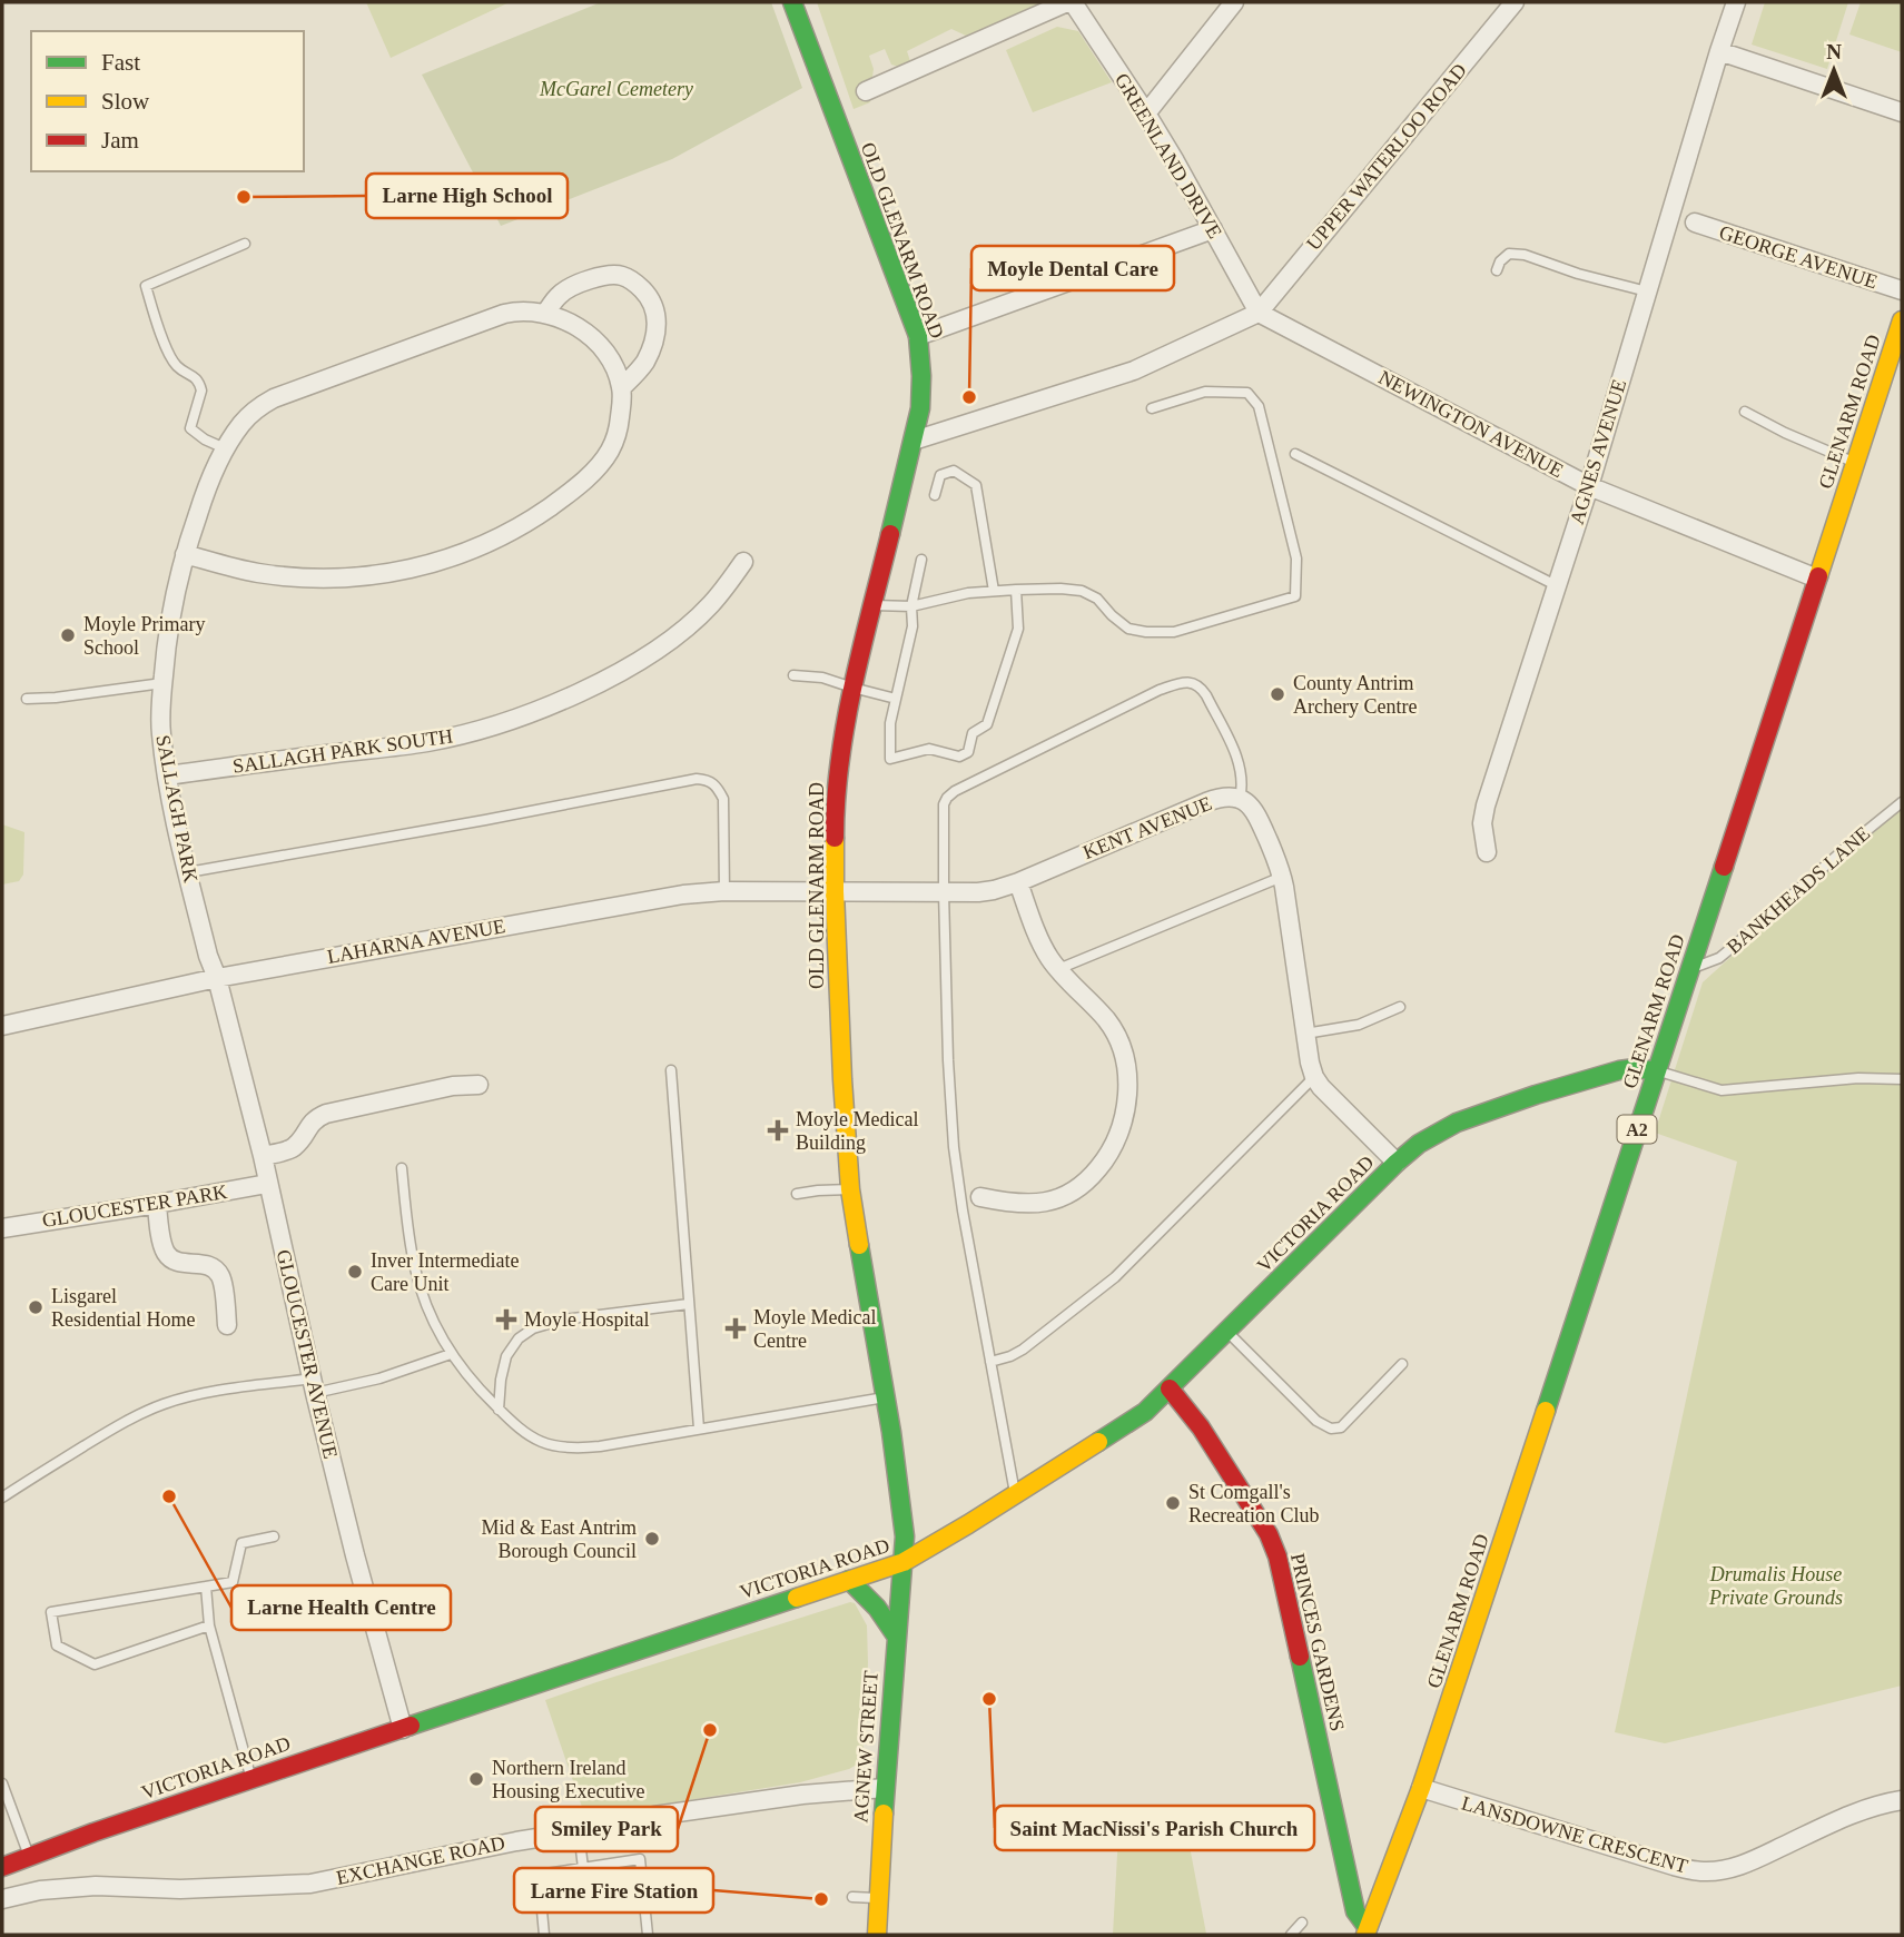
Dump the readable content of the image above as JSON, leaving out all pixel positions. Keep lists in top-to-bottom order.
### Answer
{
  "streets": {
    "street": [
      "GREENLAND DRIVE",
      "UPPER WATERLOO ROAD",
      "OLD GLENARM ROAD",
      "GEORGE AVENUE",
      "GLENARM ROAD",
      "NEWINGTON AVENUE",
      "AGNES AVENUE",
      "SALLAGH PARK SOUTH",
      "SALLAGH PARK",
      "KENT AVENUE",
      "LAHARNA AVENUE",
      "A2",
      "GLOUCESTER PARK",
      "VICTORIA ROAD",
      "GLOUCESTER AVENUE",
      "PRINCES GARDENS",
      "AGNEW STREET",
      "LANSDOWNE CRESCENT",
      "EXCHANGE ROAD"
    ],
    "lane": ["BANKHEADS LANE"]
  },
  "crossings": [
    ["GREENLAND DRIVE", "UPPER WATERLOO ROAD"],
    ["GREENLAND DRIVE", "NEWINGTON AVENUE"],
    ["UPPER WATERLOO ROAD", "NEWINGTON AVENUE"],
    ["OLD GLENARM ROAD", "KENT AVENUE"],
    ["OLD GLENARM ROAD", "LAHARNA AVENUE"],
    ["OLD GLENARM ROAD", "VICTORIA ROAD"],
    ["OLD GLENARM ROAD", "AGNEW STREET"],
    ["GLENARM ROAD", "NEWINGTON AVENUE"],
    ["GLENARM ROAD", "BANKHEADS LANE"],
    ["GLENARM ROAD", "VICTORIA ROAD"],
    ["GLENARM ROAD", "PRINCES GARDENS"],
    ["GLENARM ROAD", "LANSDOWNE CRESCENT"],
    ["NEWINGTON AVENUE", "AGNES AVENUE"],
    ["SALLAGH PARK SOUTH", "SALLAGH PARK"],
    ["SALLAGH PARK", "LAHARNA AVENUE"],
    ["SALLAGH PARK", "GLOUCESTER AVENUE"],
    ["KENT AVENUE", "LAHARNA AVENUE"],
    ["KENT AVENUE", "VICTORIA ROAD"],
    ["LAHARNA AVENUE", "GLOUCESTER AVENUE"],
    ["GLOUCESTER PARK", "GLOUCESTER AVENUE"],
    ["VICTORIA ROAD", "GLOUCESTER AVENUE"],
    ["VICTORIA ROAD", "PRINCES GARDENS"],
    ["VICTORIA ROAD", "AGNEW STREET"],
    ["AGNEW STREET", "EXCHANGE ROAD"]
  ],
  "parks": ["McGarel Cemetery", "Drumalis House Private Grounds"],
  "places": {
    "other": [
      "Larne High School",
      "Moyle Dental Care",
      "Moyle Primary School",
      "County Antrim Archery Centre",
      "Inver Intermediate Care Unit",
      "Lisgarel Residential Home",
      "Larne Health Centre",
      "St Comgall's Recreation Club",
      "Mid & East Antrim Borough Council",
      "Saint MacNissi's Parish Church",
      "Smiley Park",
      "Northern Ireland Housing Executive",
      "Larne Fire Station"
    ],
    "health": ["Moyle Medical Building", "Moyle Hospital", "Moyle Medical Centre"]
  },
  "legend": ["Fast", "Slow", "Jam"],
  "north": "top"
}
